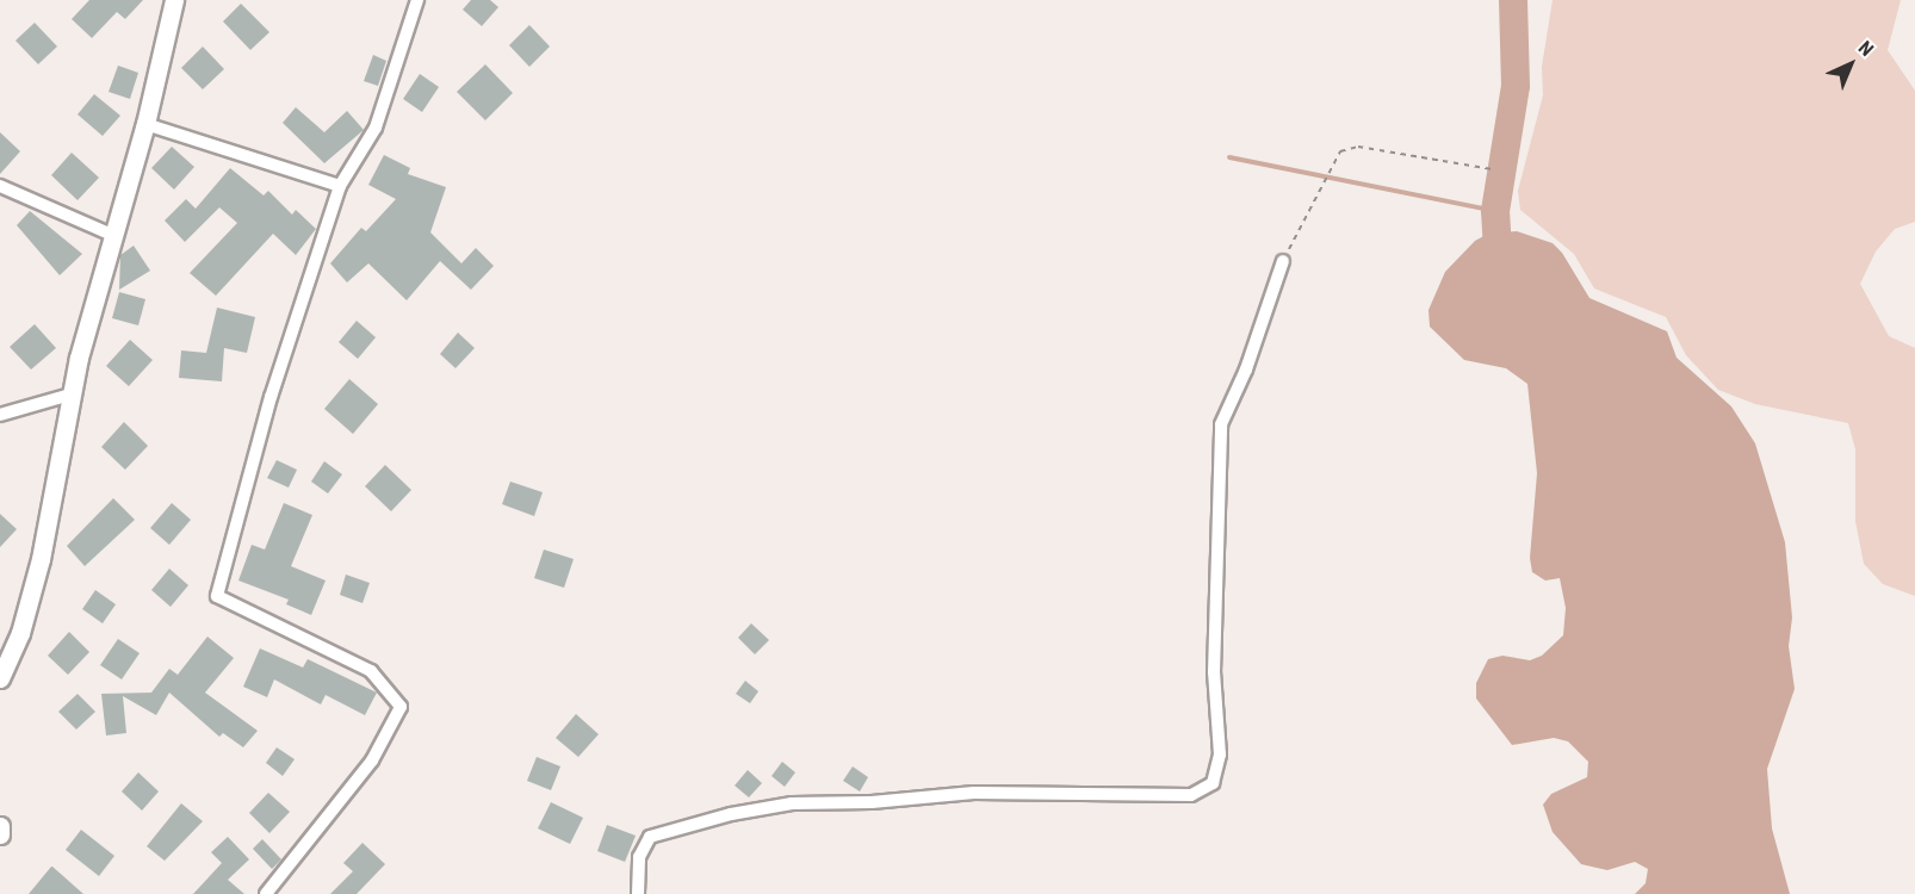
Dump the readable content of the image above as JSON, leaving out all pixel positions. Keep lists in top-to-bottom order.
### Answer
{
  "north": "top right"
}
